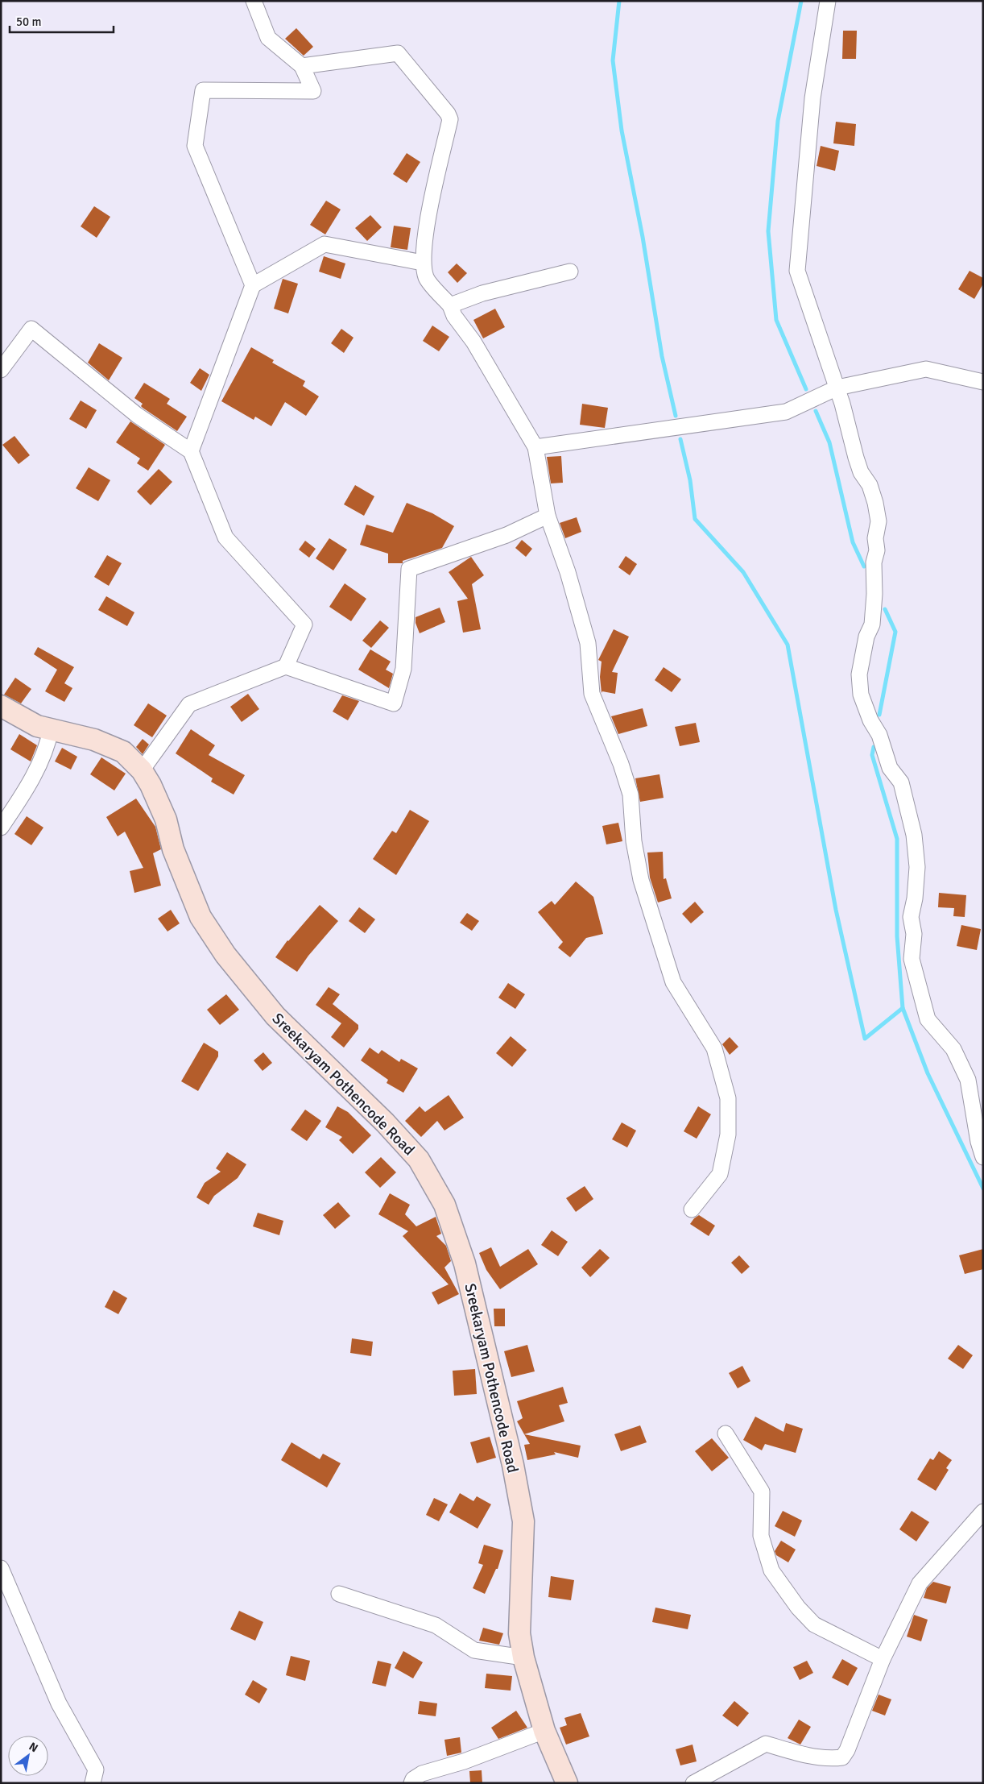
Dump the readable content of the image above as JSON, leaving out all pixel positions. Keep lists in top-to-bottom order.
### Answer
{
  "streets": {
    "main road": ["Sreekaryam Pothencode Road"]
  },
  "scale_bar": "50 m",
  "north": "top right"
}
